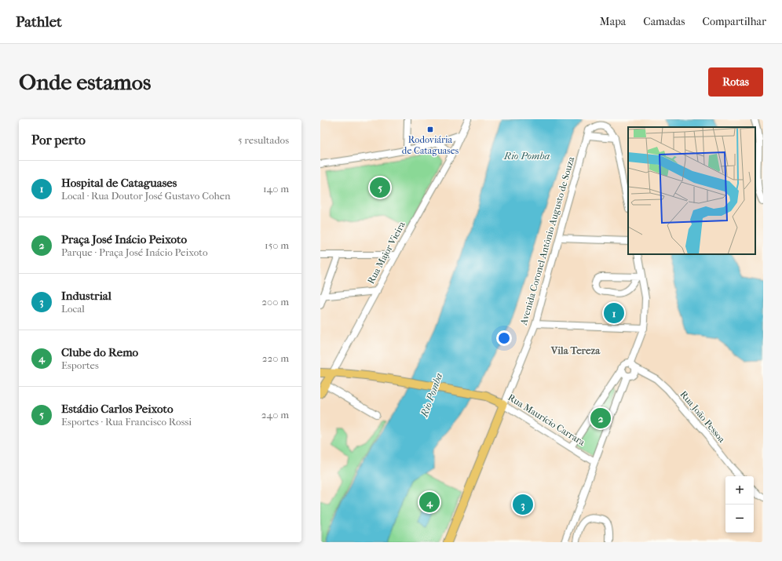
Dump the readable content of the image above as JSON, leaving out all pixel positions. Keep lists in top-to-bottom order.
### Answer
{
  "streets": {
    "main road": ["Avenida Coronel Antônio Augusto de Souza", "Rua Major Vieira", "Rua Maurício Carrara"],
    "street": ["Rua João Pessoa"]
  },
  "crossings": [
    ["Avenida Coronel Antônio Augusto de Souza", "Rua Maurício Carrara"],
    ["Rua Major Vieira", "Rua Maurício Carrara"]
  ],
  "districts": ["Vila Tereza"],
  "water": ["Rio Pomba"],
  "places": {
    "transit": ["Rodoviária de Cataguases"]
  },
  "page": {
    "header": "Pathlet",
    "nav": ["Mapa", "Camadas", "Compartilhar"],
    "buttons": "Rotas",
    "title": "Onde estamos",
    "heading": ["Por perto", "5 resultados"],
    "list": [
      {
        "mark": "1",
        "name": "Hospital de Cataguases",
        "note": "Local · Rua Doutor José Gustavo Cohen",
        "value": "140 m"
      },
      {
        "mark": "2",
        "name": "Praça José Inácio Peixoto",
        "note": "Parque · Praça José Inácio Peixoto",
        "value": "150 m"
      },
      {
        "mark": "3",
        "name": "Industrial",
        "note": "Local",
        "value": "200 m"
      },
      {
        "mark": "4",
        "name": "Clube do Remo",
        "note": "Esportes",
        "value": "220 m"
      },
      {
        "mark": "5",
        "name": "Estádio Carlos Peixoto",
        "note": "Esportes · Rua Francisco Rossi",
        "value": "240 m"
      }
    ],
    "pins": [
      "5",
      "1",
      "2",
      "4",
      "3"
    ],
    "map_buttons": ["+", "−"]
  }
}
